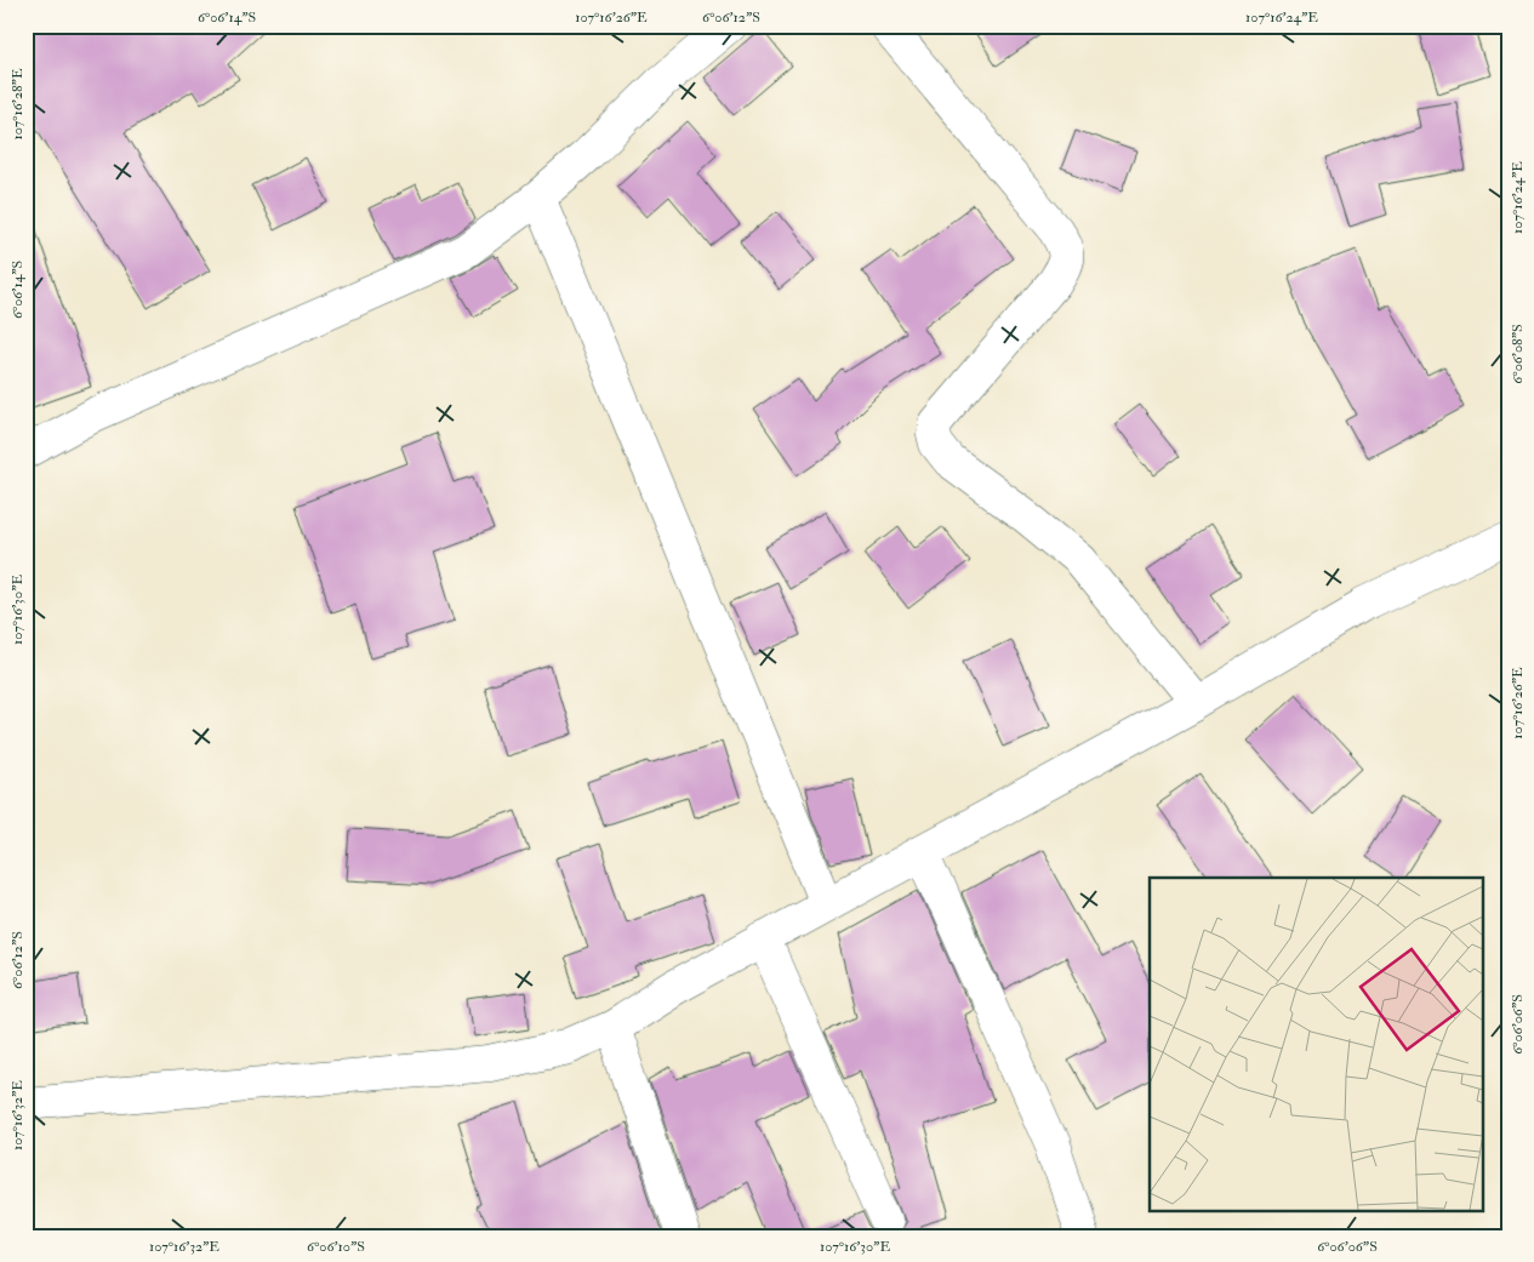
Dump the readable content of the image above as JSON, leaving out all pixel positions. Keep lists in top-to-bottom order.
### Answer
{
  "coordinates": [
    "6°06'14\"S",
    "107°16'26\"E",
    "6°06'12\"S",
    "107°16'24\"E",
    "107°16'28\"E",
    "6°06'08\"S",
    "107°16'30\"E",
    "6°06'06\"S",
    "107°16'32\"E",
    "6°06'10\"S"
  ]
}
